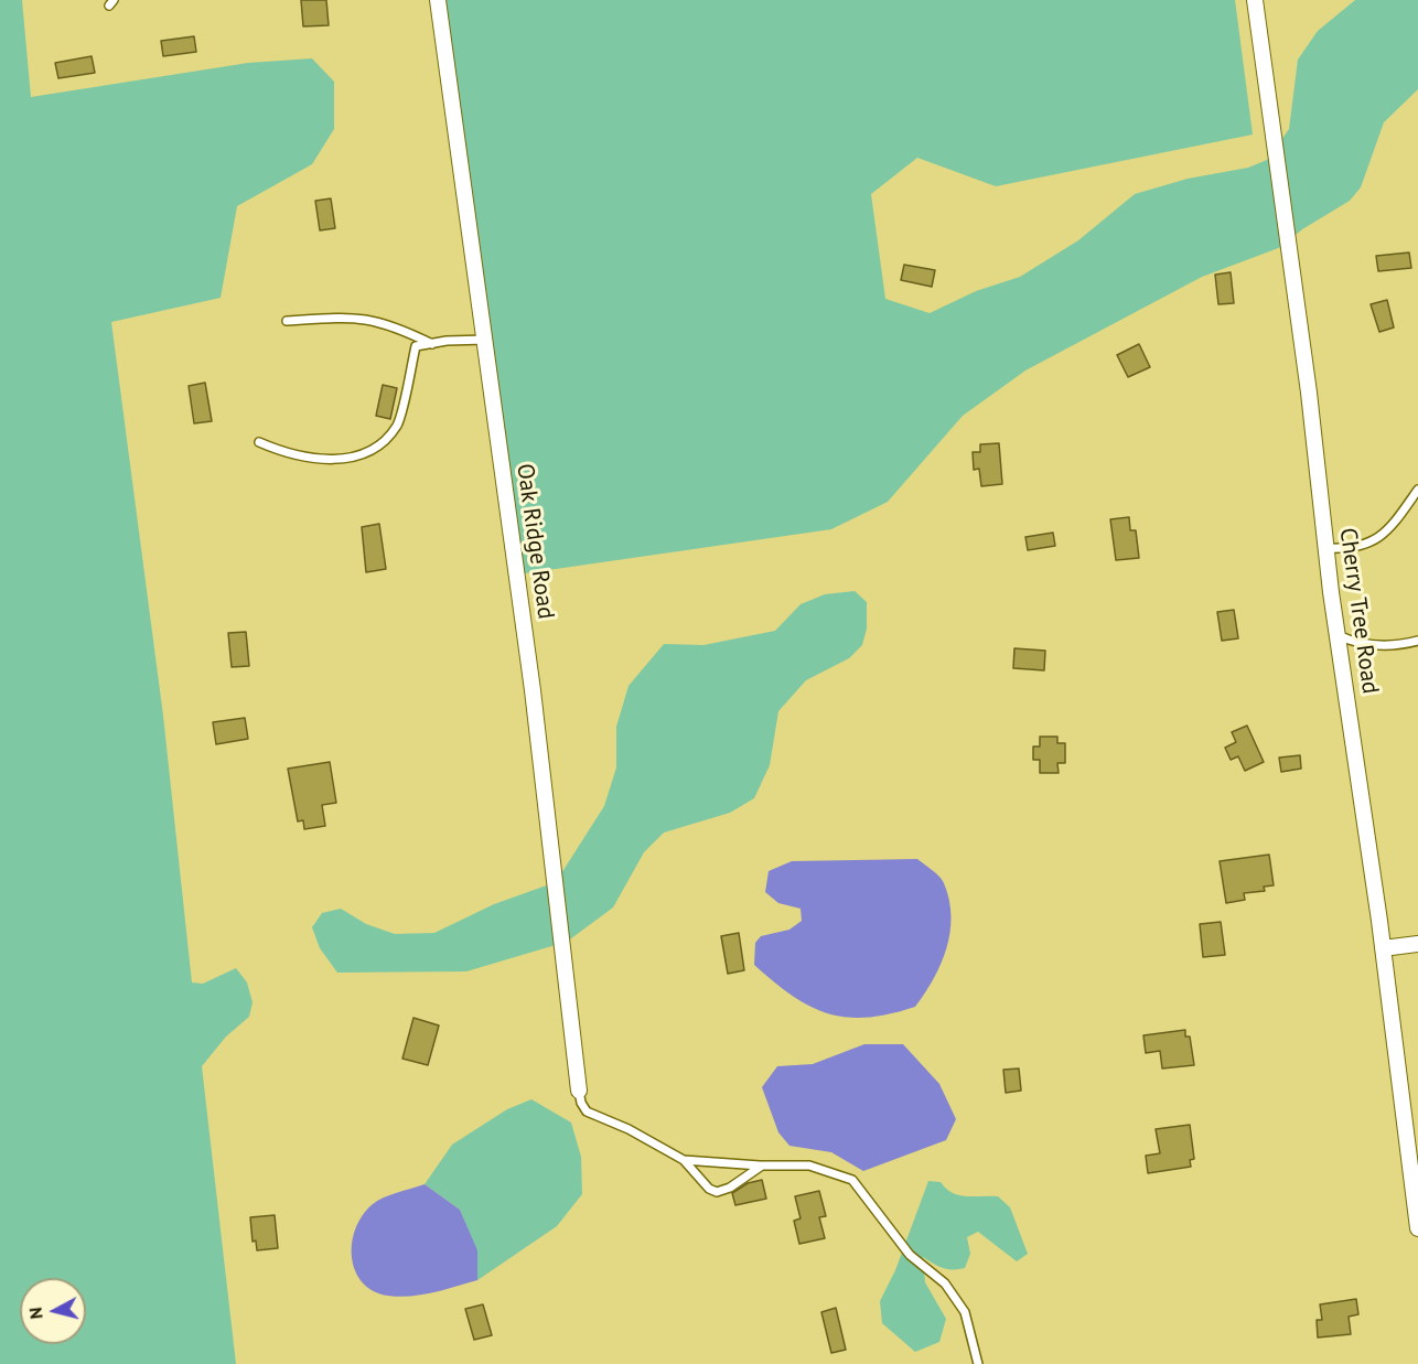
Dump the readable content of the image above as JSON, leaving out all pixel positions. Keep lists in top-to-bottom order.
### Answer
{
  "streets": {
    "street": ["Oak Ridge Road", "Cherry Tree Road"]
  },
  "north": "left"
}
